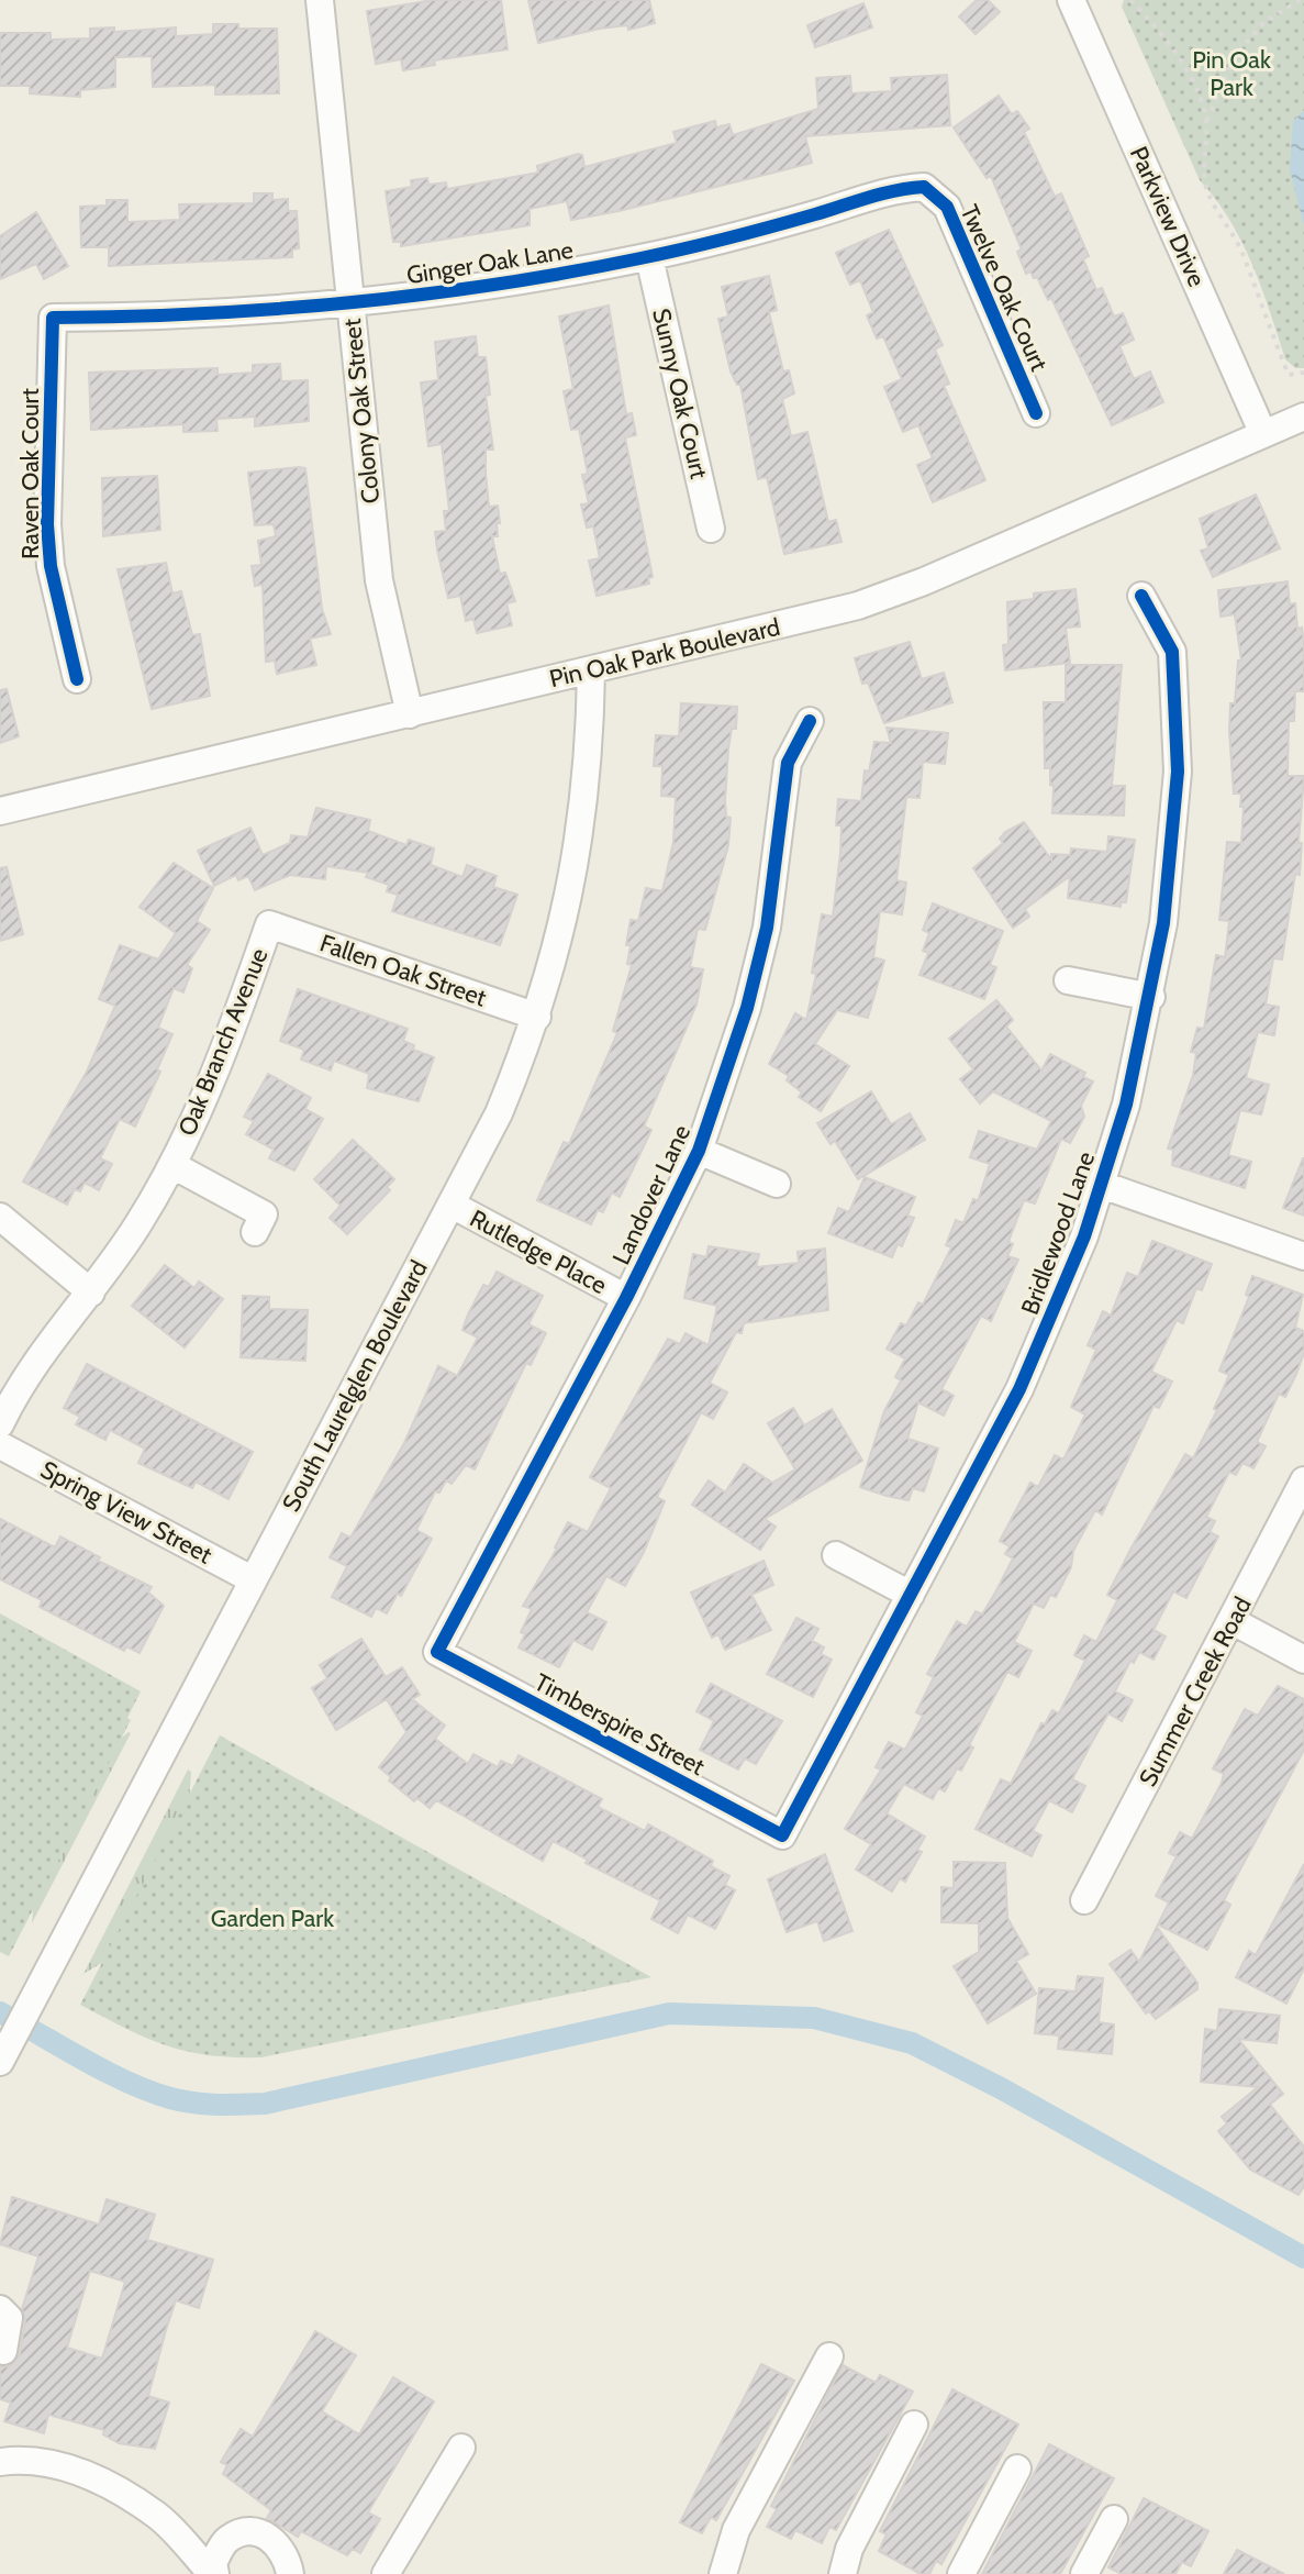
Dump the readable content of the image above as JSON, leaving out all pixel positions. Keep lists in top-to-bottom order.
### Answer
{
  "streets": {
    "street": [
      "Parkview Drive",
      "Ginger Oak Lane",
      "Twelve Oak Court",
      "Sunny Oak Court",
      "Colony Oak Street",
      "Raven Oak Court",
      "Pin Oak Park Boulevard",
      "Fallen Oak Street",
      "Oak Branch Avenue",
      "Landover Lane",
      "Bridlewood Lane",
      "Rutledge Place",
      "South Laurelglen Boulevard",
      "Spring View Street",
      "Summer Creek Road",
      "Timberspire Street"
    ]
  },
  "crossings": [
    ["Parkview Drive", "Pin Oak Park Boulevard"],
    ["Ginger Oak Lane", "Twelve Oak Court"],
    ["Ginger Oak Lane", "Sunny Oak Court"],
    ["Ginger Oak Lane", "Colony Oak Street"],
    ["Ginger Oak Lane", "Raven Oak Court"],
    ["Colony Oak Street", "Pin Oak Park Boulevard"],
    ["Pin Oak Park Boulevard", "South Laurelglen Boulevard"],
    ["Fallen Oak Street", "Oak Branch Avenue"],
    ["Fallen Oak Street", "South Laurelglen Boulevard"],
    ["Landover Lane", "Rutledge Place"],
    ["Landover Lane", "Timberspire Street"],
    ["Bridlewood Lane", "Timberspire Street"],
    ["Rutledge Place", "South Laurelglen Boulevard"],
    ["South Laurelglen Boulevard", "Spring View Street"]
  ],
  "parks": ["Pin Oak Park", "Garden Park"]
}
